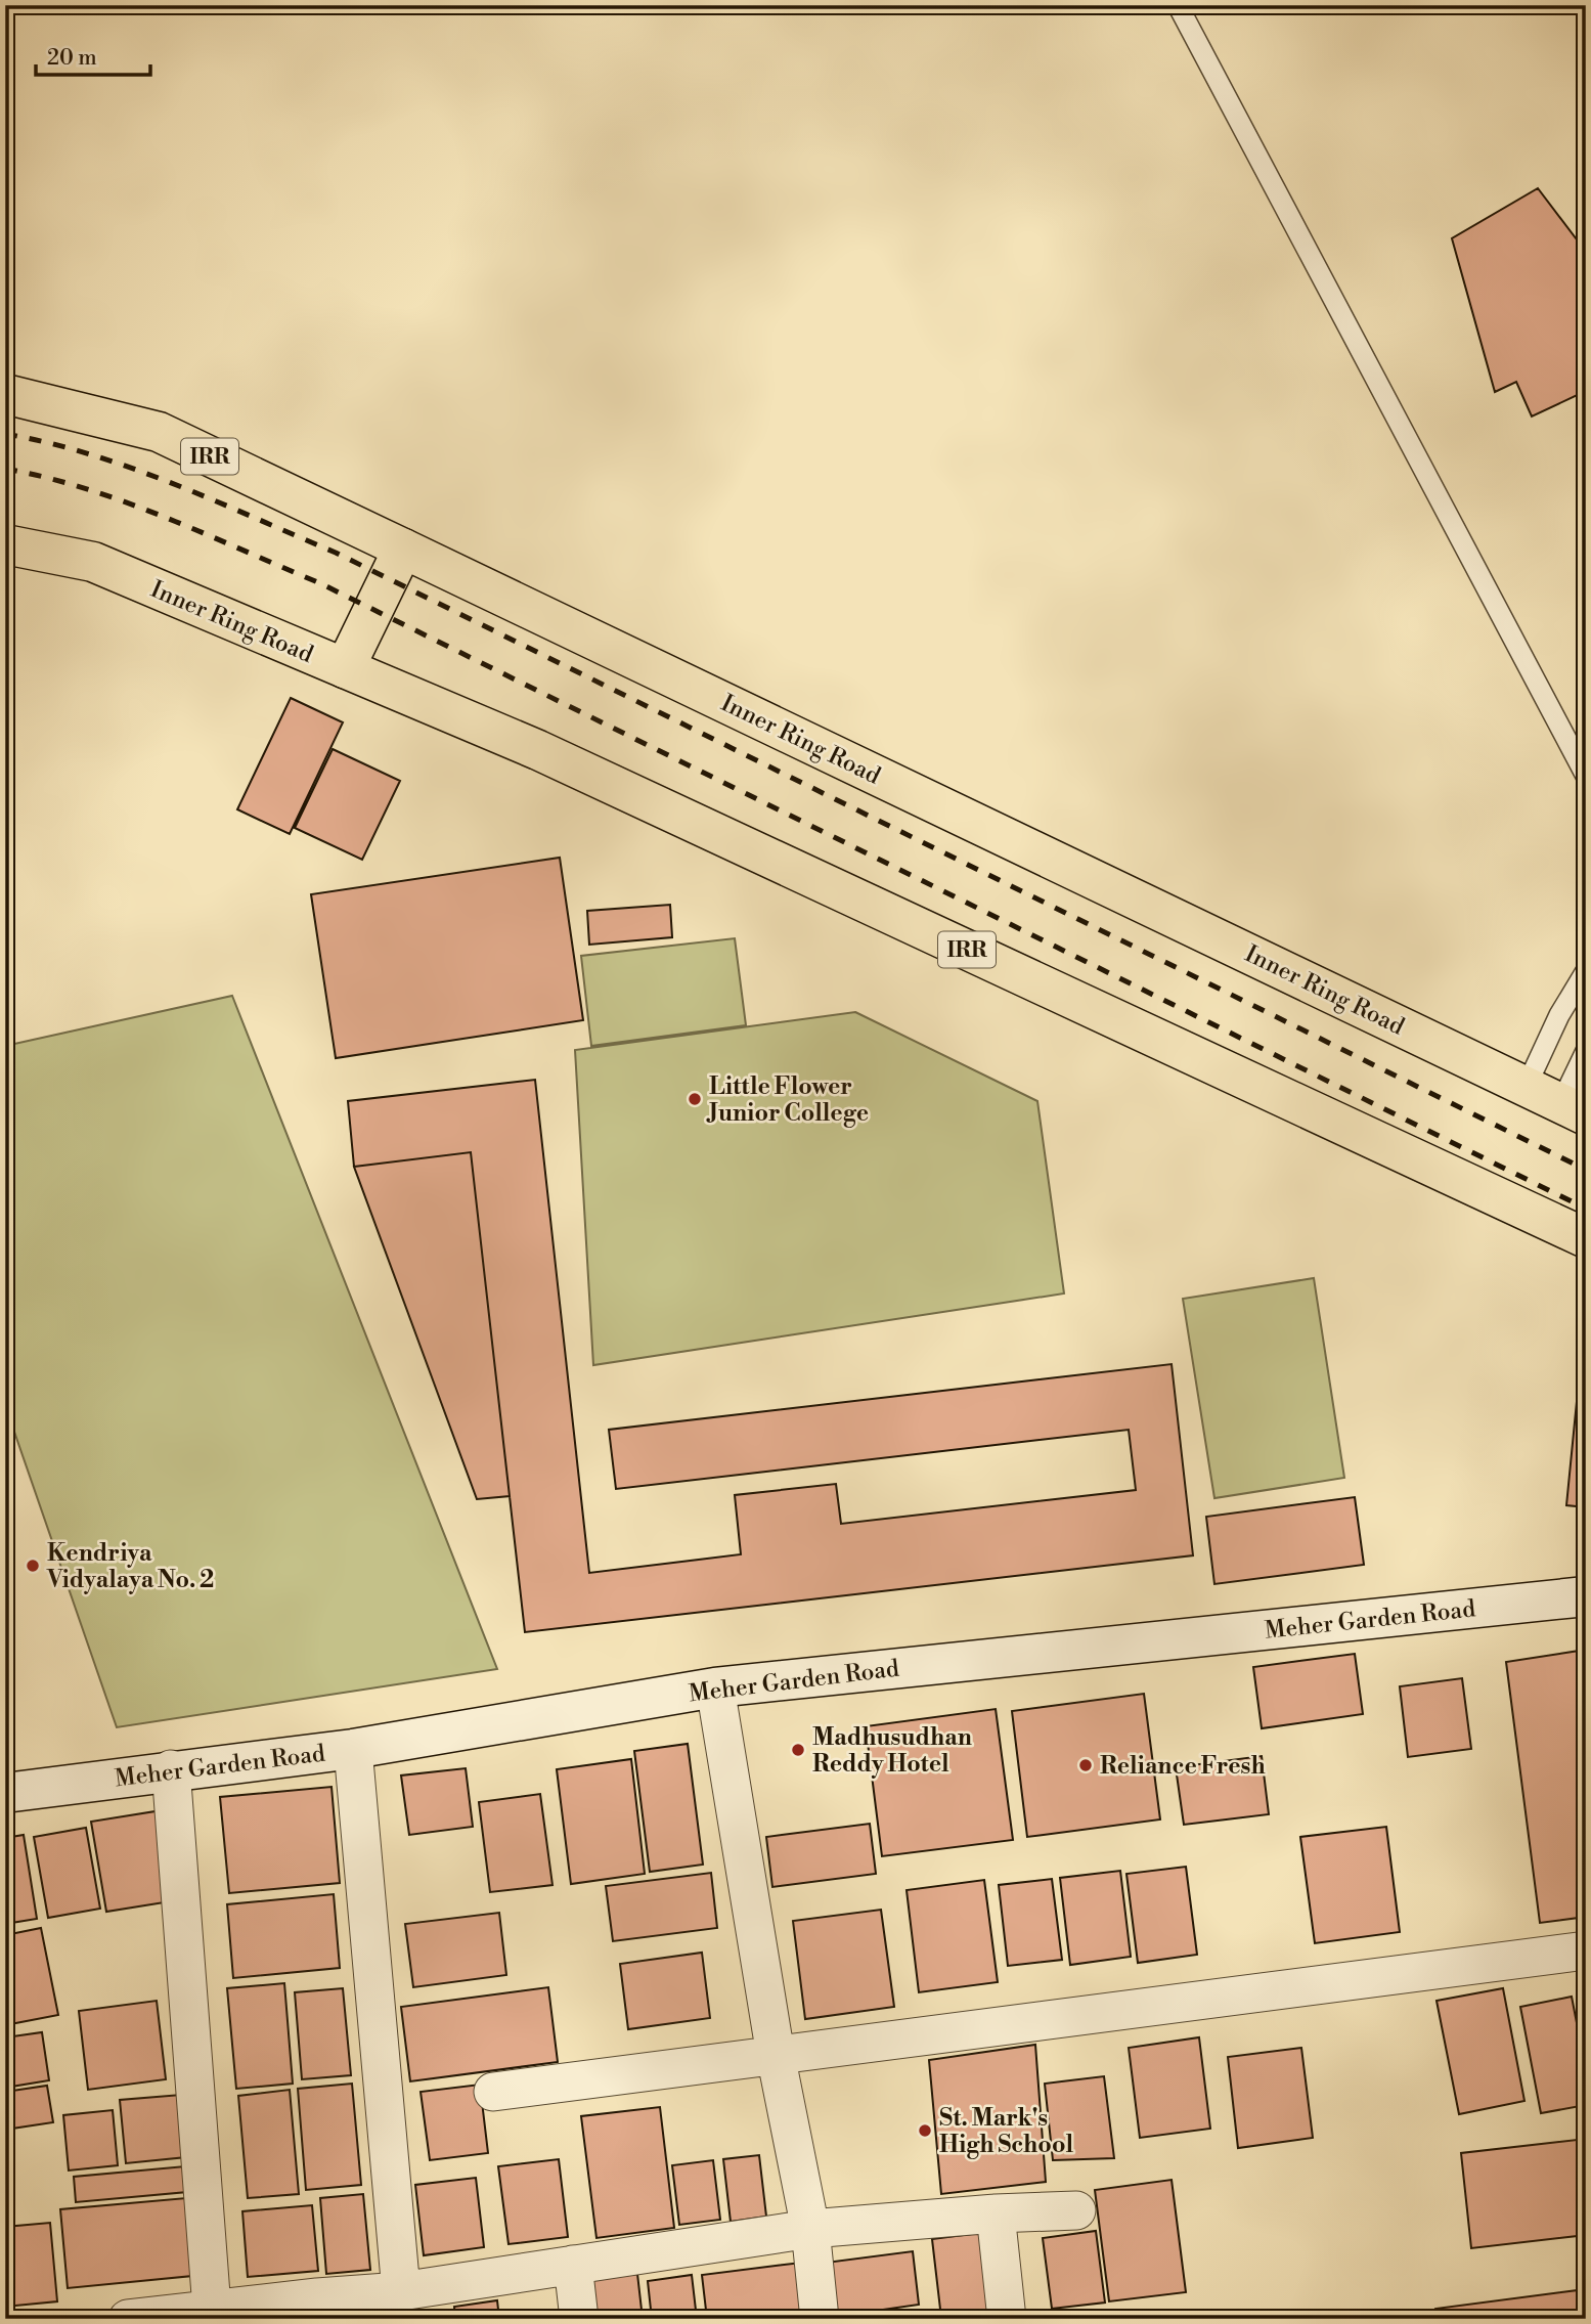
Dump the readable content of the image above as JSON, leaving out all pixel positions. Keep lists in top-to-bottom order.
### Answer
{
  "streets": {
    "main road": ["IRR", "Inner Ring Road", "Meher Garden Road"]
  },
  "places": [
    "Little Flower Junior College",
    "Kendriya Vidyalaya No. 2",
    "Madhusudhan Reddy Hotel",
    "Reliance Fresh",
    "St. Mark's High School"
  ],
  "scale_bar": "20 m"
}
